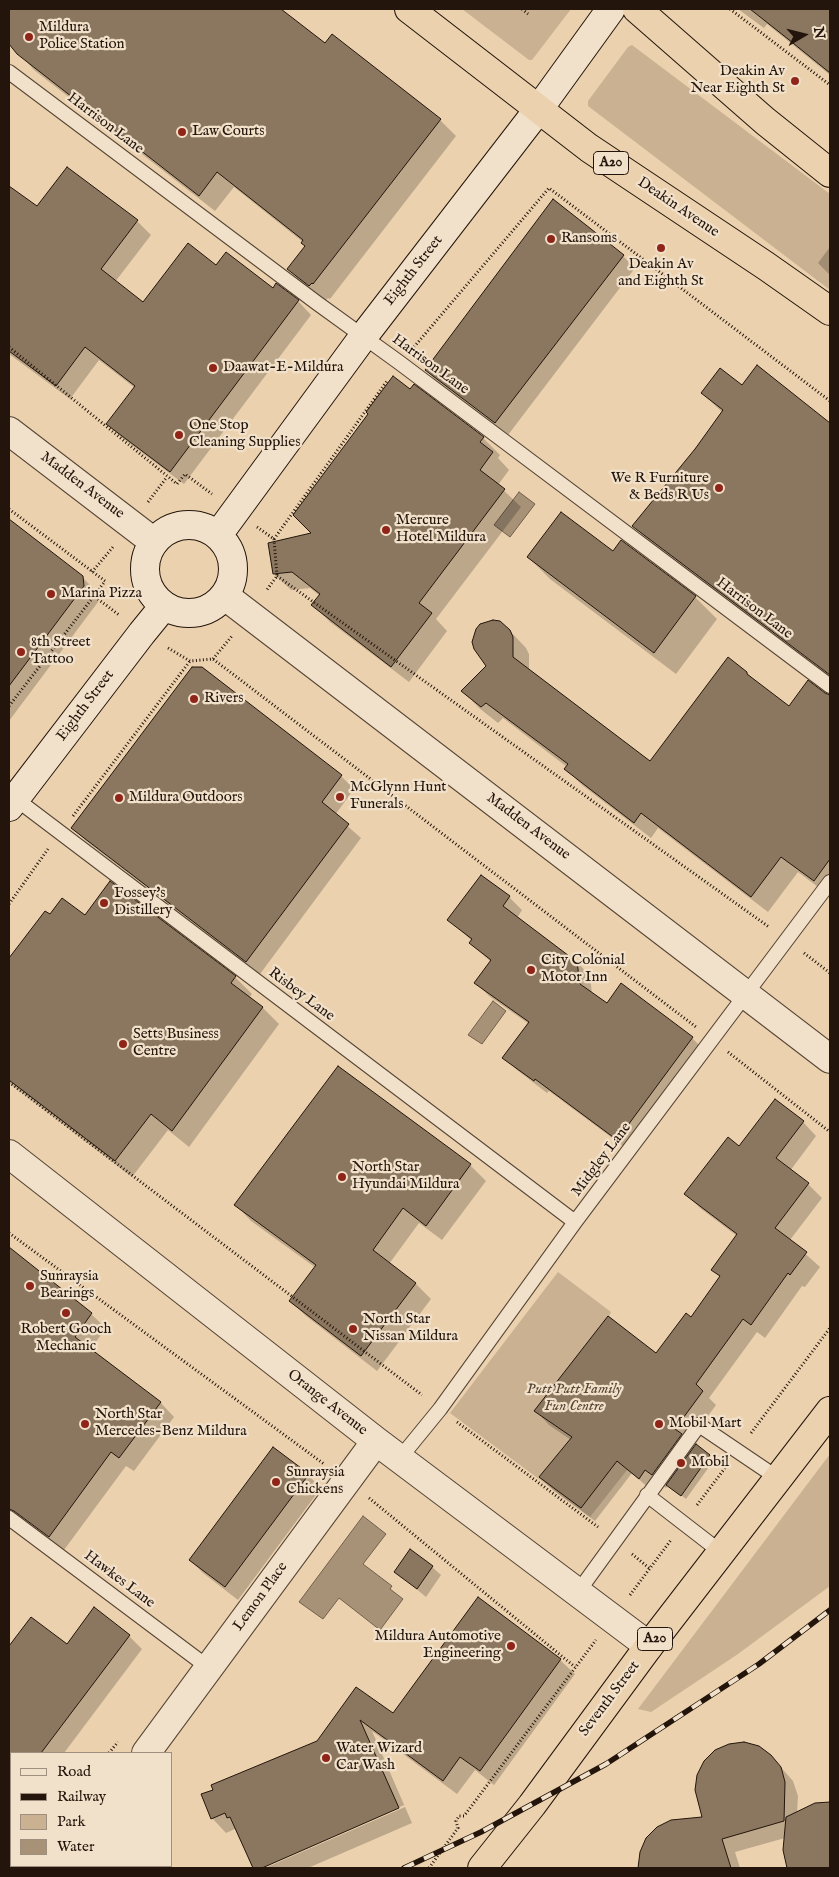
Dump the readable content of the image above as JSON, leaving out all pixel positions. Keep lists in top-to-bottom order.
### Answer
{
  "streets": {
    "highway": ["A20", "Deakin Avenue", "Seventh Street"],
    "street": [
      "Eighth Street",
      "Madden Avenue",
      "Orange Avenue",
      "Lemon Place"
    ],
    "lane": [
      "Harrison Lane",
      "Risbey Lane",
      "Midgley Lane",
      "Hawkes Lane"
    ]
  },
  "crossings": [
    ["Harrison Lane", "Eighth Street"],
    ["Deakin Avenue", "Eighth Street"],
    ["Eighth Street", "Madden Avenue"],
    ["Eighth Street", "Risbey Lane"],
    ["Madden Avenue", "Midgley Lane"],
    ["Risbey Lane", "Midgley Lane"],
    ["Midgley Lane", "Orange Avenue"],
    ["Orange Avenue", "Lemon Place"],
    ["Orange Avenue", "Seventh Street"],
    ["Hawkes Lane", "Lemon Place"]
  ],
  "parks": ["Putt Putt Family Fun Centre"],
  "places": [
    "Mildura Police Station",
    "Deakin Av Near Eighth St",
    "Law Courts",
    "Ransoms",
    "Deakin Av and Eighth St",
    "Daawat-E-Mildura",
    "One Stop Cleaning Supplies",
    "We R Furniture & Beds R Us",
    "Mercure Hotel Mildura",
    "Marina Pizza",
    "8th Street Tattoo",
    "Rivers",
    "McGlynn Hunt Funerals",
    "Mildura Outdoors",
    "Fossey's Distillery",
    "City Colonial Motor Inn",
    "Setts Business Centre",
    "North Star Hyundai Mildura",
    "Sunraysia Bearings",
    "Robert Gooch Mechanic",
    "North Star Nissan Mildura",
    "North Star Mercedes-Benz Mildura",
    "Mobil Mart",
    "Mobil",
    "Sunraysia Chickens",
    "Mildura Automotive Engineering",
    "Water Wizard Car Wash"
  ],
  "legend": [
    "Road",
    "Railway",
    "Park",
    "Water"
  ],
  "north": "right"
}
